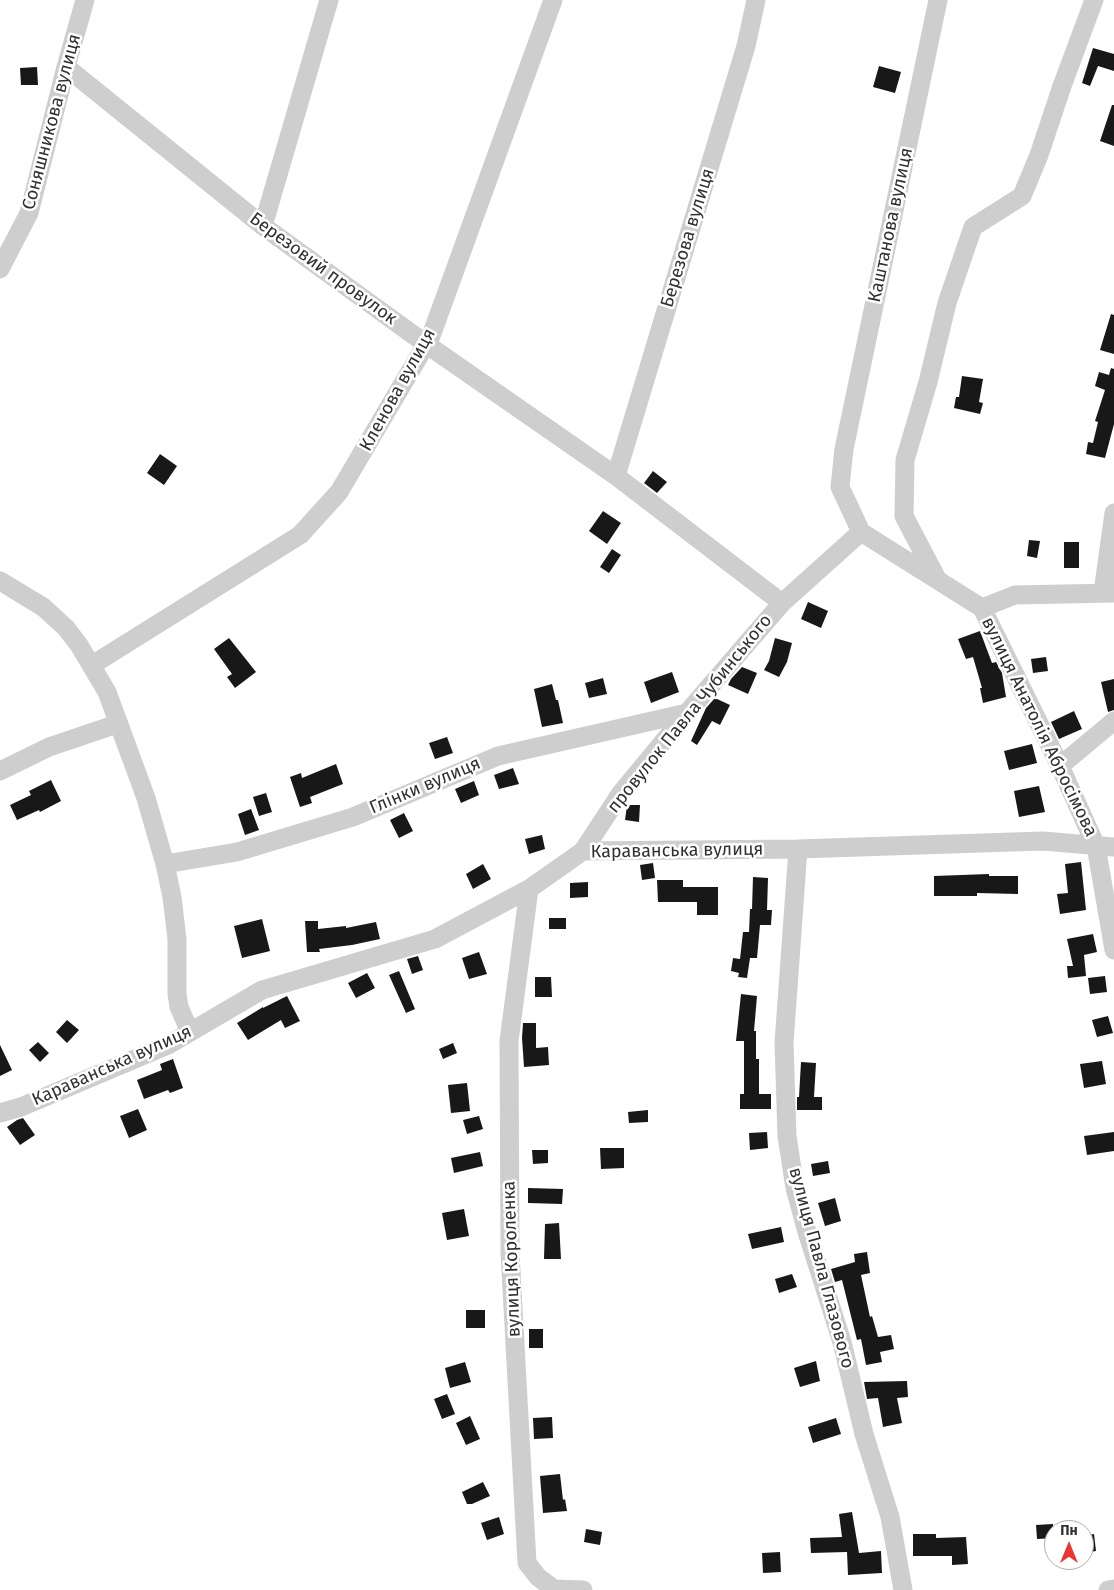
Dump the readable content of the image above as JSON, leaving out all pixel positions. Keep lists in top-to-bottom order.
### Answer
{
  "streets": {
    "street": [
      "Соняшникова вулиця",
      "Каштанова вулиця",
      "Березова вулиця",
      "Березовий провулок",
      "Кленова вулиця",
      "провулок Павла Чубинського",
      "вулиця Анатолія Абросімова",
      "Глінки вулиця",
      "Караванська вулиця",
      "вулиця Короленка",
      "вулиця Павла Глазового"
    ]
  },
  "crossings": [
    ["Соняшникова вулиця", "Березовий провулок"],
    ["Каштанова вулиця", "провулок Павла Чубинського"],
    ["Березова вулиця", "Березовий провулок"],
    ["Березова вулиця", "провулок Павла Чубинського"],
    ["Березовий провулок", "Кленова вулиця"],
    ["Березовий провулок", "провулок Павла Чубинського"],
    ["провулок Павла Чубинського", "Глінки вулиця"],
    ["провулок Павла Чубинського", "Караванська вулиця"],
    ["вулиця Анатолія Абросімова", "Караванська вулиця"],
    ["Караванська вулиця", "вулиця Короленка"],
    ["Караванська вулиця", "вулиця Павла Глазового"]
  ],
  "north": "top"
}
